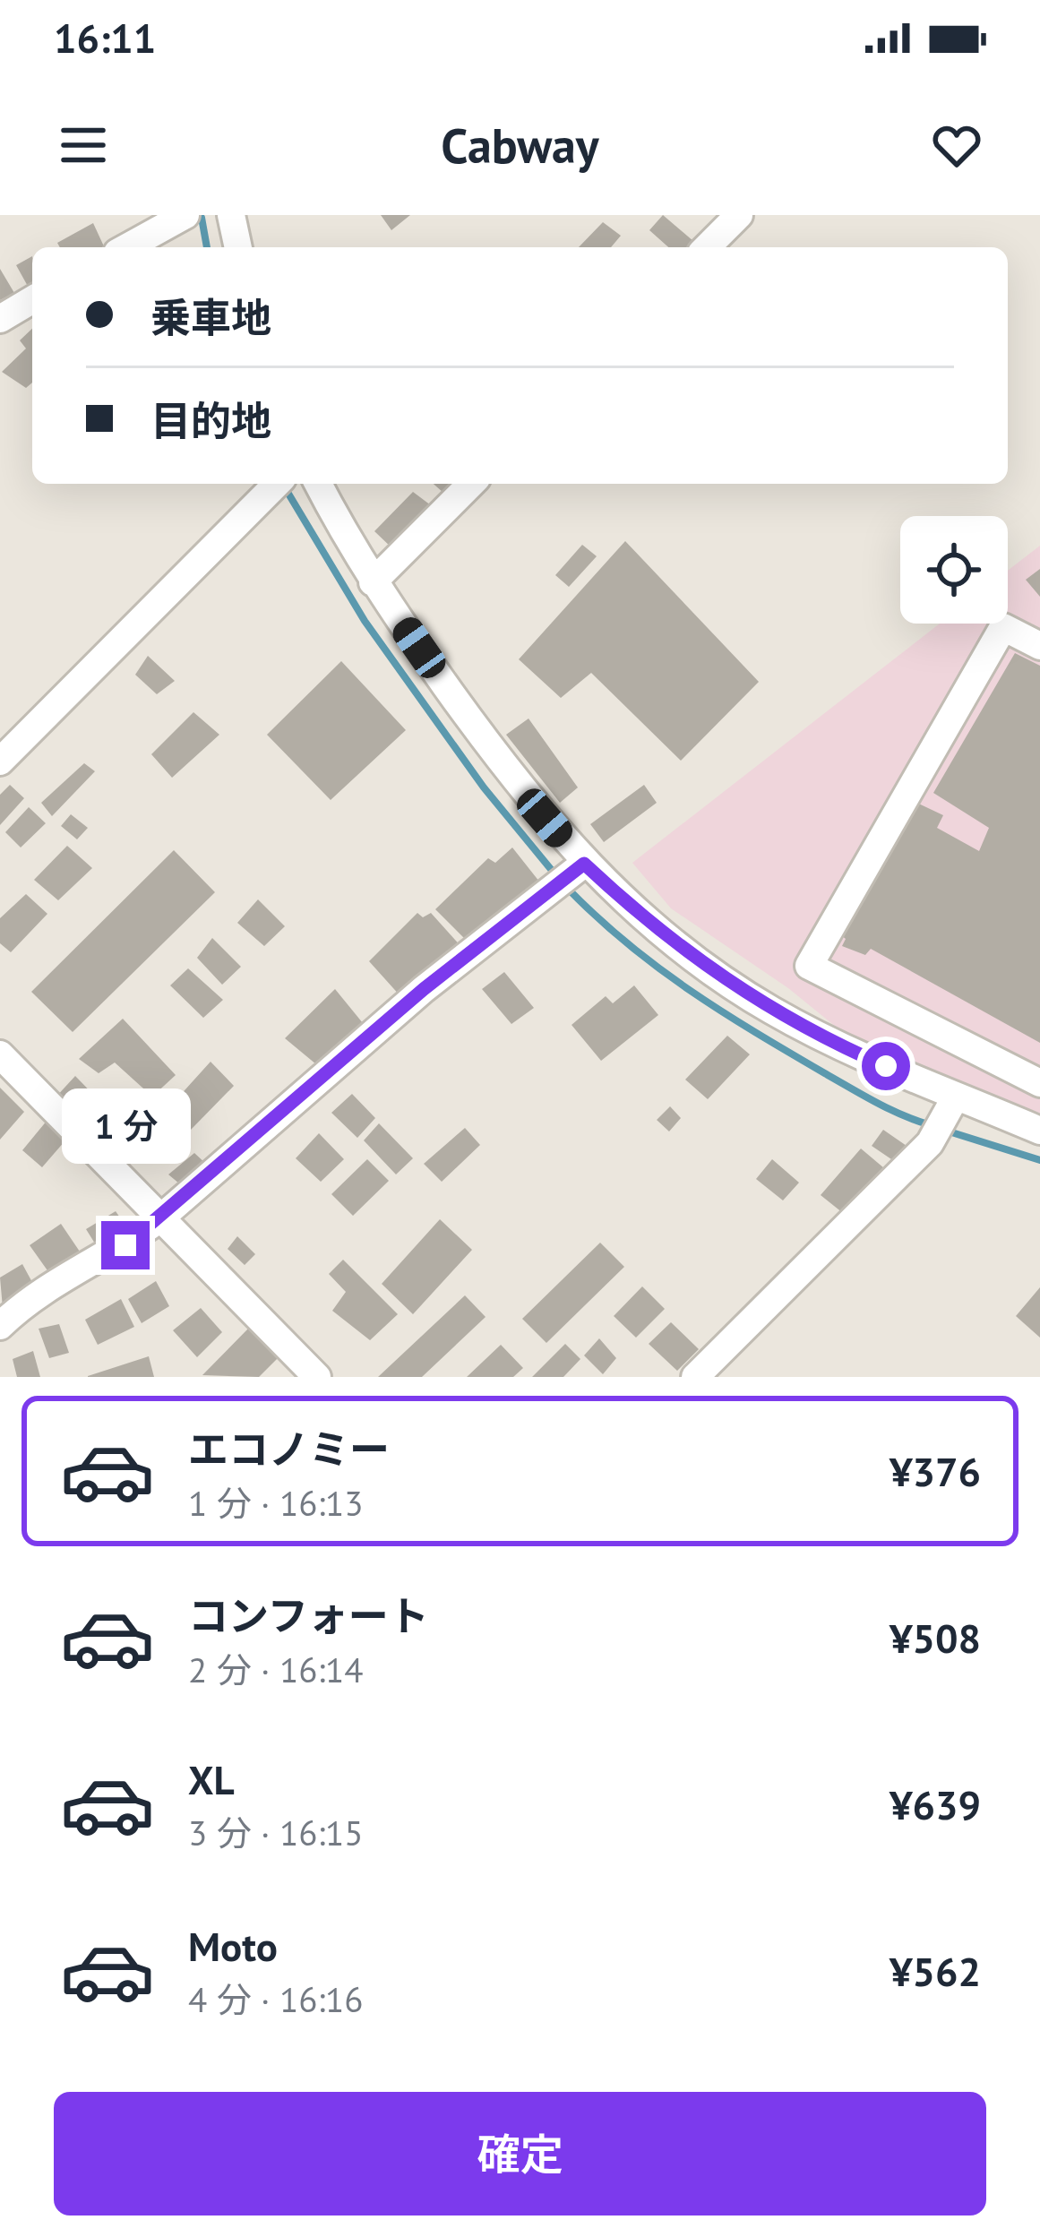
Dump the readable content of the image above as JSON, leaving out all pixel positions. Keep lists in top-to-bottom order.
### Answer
{
  "page": {
    "status": "16:11",
    "header": "Cabway",
    "banner": ["乗車地", "目的地"],
    "bubble": "1 分",
    "list": [
      {
        "name": "エコノミー",
        "note": "1 分 · 16:13",
        "value": "¥376"
      },
      {
        "name": "コンフォート",
        "note": "2 分 · 16:14",
        "value": "¥508"
      },
      {
        "name": "XL",
        "note": "3 分 · 16:15",
        "value": "¥639"
      },
      {
        "name": "Moto",
        "note": "4 分 · 16:16",
        "value": "¥562"
      }
    ],
    "buttons": "確定"
  }
}
